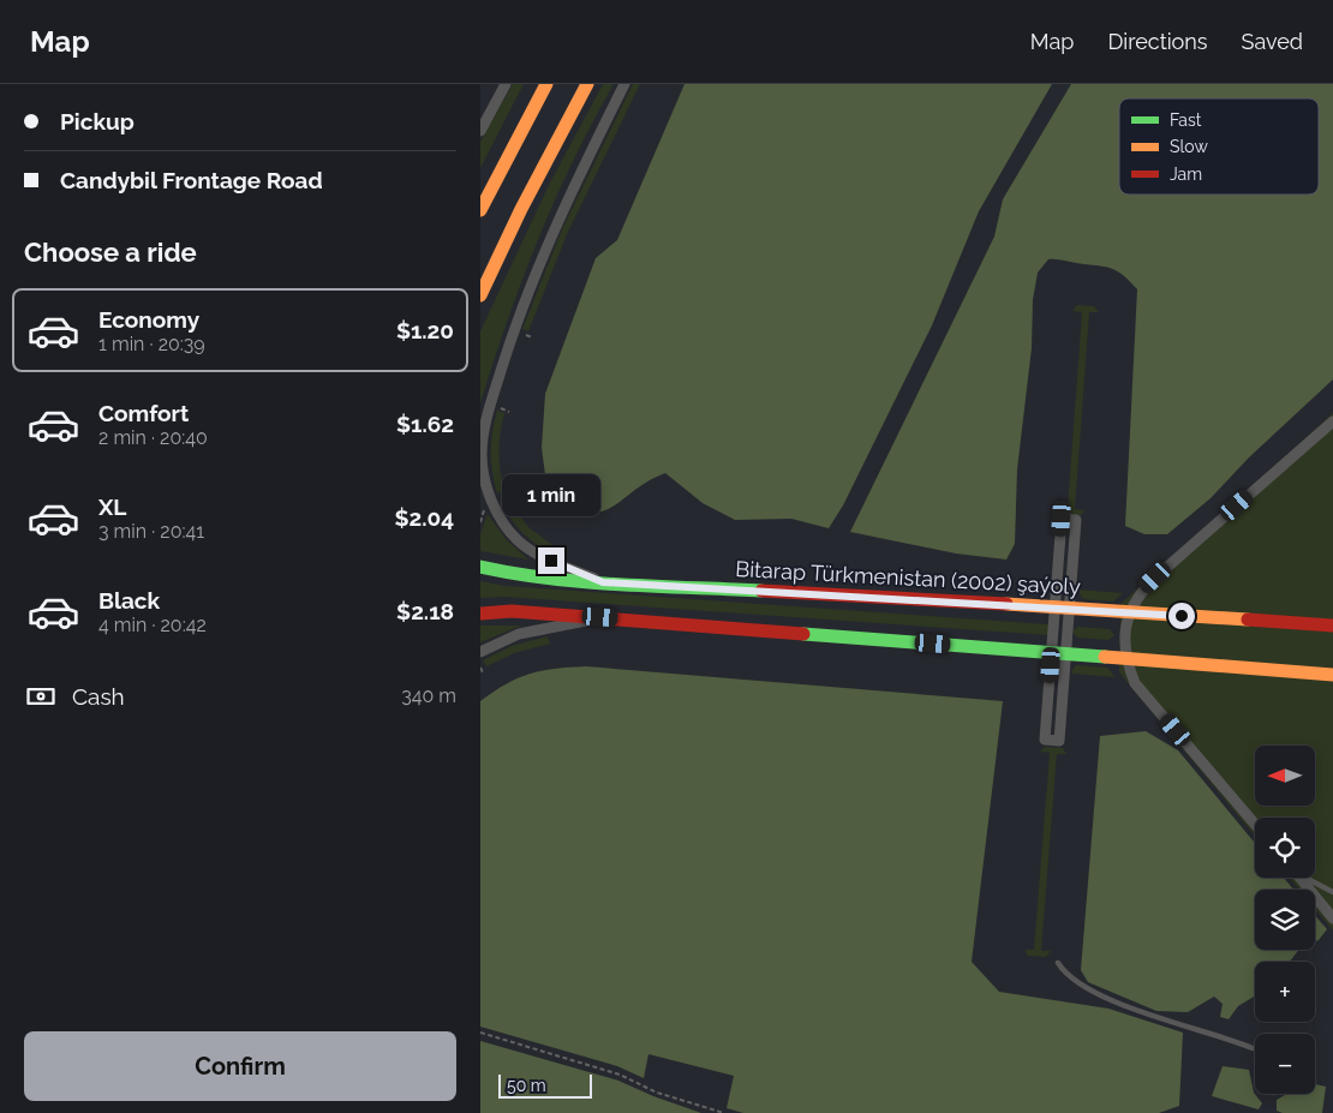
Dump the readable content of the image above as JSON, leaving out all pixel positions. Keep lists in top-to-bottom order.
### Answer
{
  "streets": {
    "street": ["Bitarap Türkmenistan (2002) şaýoly"]
  },
  "legend": ["Fast", "Slow", "Jam"],
  "scale_bar": "50 m",
  "north": "left",
  "page": {
    "header": "Map",
    "nav": ["Map", "Directions", "Saved"],
    "banner": ["Pickup", "Candybil Frontage Road"],
    "heading": "Choose a ride",
    "list": [
      {
        "name": "Economy",
        "note": "1 min · 20:39",
        "value": "$1.20"
      },
      {
        "name": "Comfort",
        "note": "2 min · 20:40",
        "value": "$1.62"
      },
      {
        "name": "XL",
        "note": "3 min · 20:41",
        "value": "$2.04"
      },
      {
        "name": "Black",
        "note": "4 min · 20:42",
        "value": "$2.18"
      }
    ],
    "bubble": "1 min",
    "pay": ["Cash", "340 m"],
    "map_buttons": ["+", "−"],
    "buttons": "Confirm",
    "scale": "50 m"
  }
}
